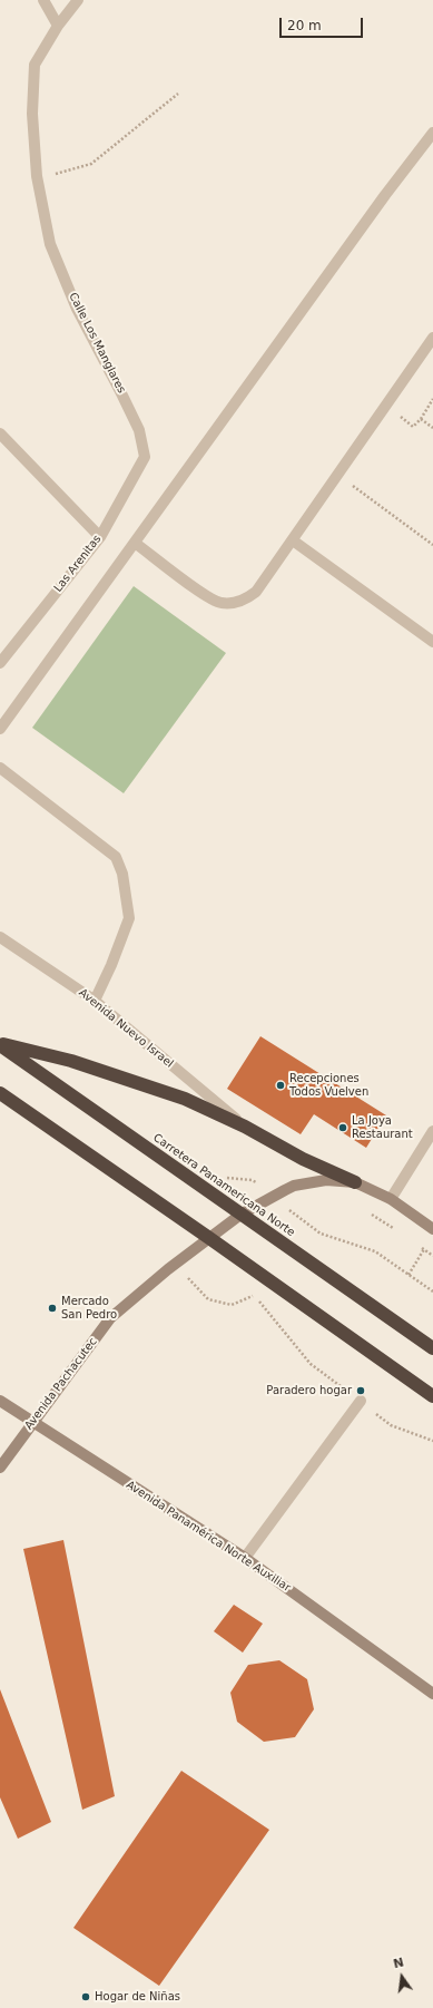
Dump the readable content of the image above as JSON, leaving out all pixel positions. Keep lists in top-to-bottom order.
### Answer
{
  "streets": {
    "highway": ["Carretera Panamericana Norte"],
    "main road": ["Avenida Pachacutec", "Avenida Panamérica Norte Auxiliar"],
    "street": ["Calle Los Manglares", "Las Arenitas", "Avenida Nuevo Israel"]
  },
  "crossings": [
    ["Calle Los Manglares", "Las Arenitas"],
    ["Carretera Panamericana Norte", "Avenida Pachacutec"],
    ["Avenida Pachacutec", "Avenida Panamérica Norte Auxiliar"]
  ],
  "places": [
    "Recepciones Todos Vuelven",
    "La Joya Restaurant",
    "Mercado San Pedro",
    "Paradero hogar",
    "Hogar de Niñas"
  ],
  "scale_bar": "20 m",
  "north": "top"
}
